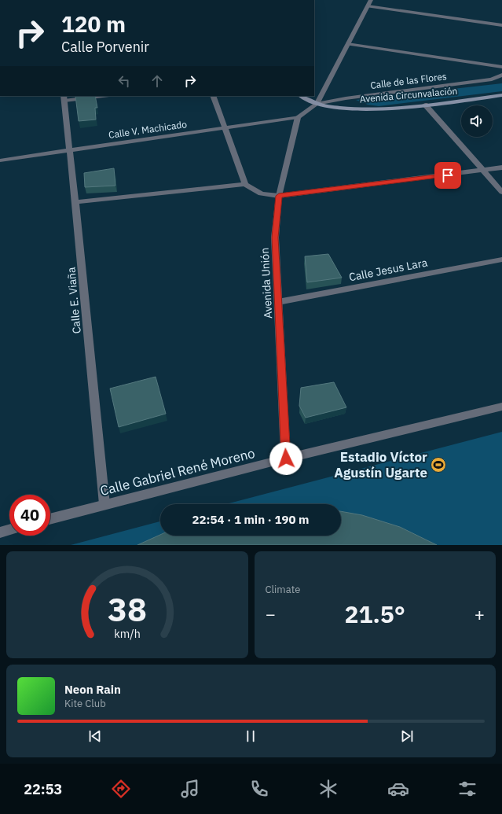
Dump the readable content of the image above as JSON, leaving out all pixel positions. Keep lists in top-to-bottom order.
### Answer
{
  "streets": {
    "main road": ["Avenida Circunvalación"],
    "street": [
      "Calle de las Flores",
      "Calle V. Machicado",
      "Calle Jesus Lara",
      "Avenida Unión",
      "Calle E. Viaña",
      "Calle Gabriel René Moreno"
    ]
  },
  "crossings": [
    ["Calle de las Flores", "Avenida Circunvalación"],
    ["Calle V. Machicado", "Avenida Unión"],
    ["Calle V. Machicado", "Calle E. Viaña"],
    ["Calle Jesus Lara", "Avenida Unión"],
    ["Avenida Unión", "Calle Gabriel René Moreno"],
    ["Calle E. Viaña", "Calle Gabriel René Moreno"]
  ],
  "places": {
    "sports": ["Estadio Víctor Agustín Ugarte"]
  },
  "page": {
    "turn": ["120 m", "Calle Porvenir"],
    "limit": "40",
    "trip": "22:54 · 1 min · 190 m",
    "tile": "Climate",
    "heat": ["−", "21.5°", "+"],
    "song": ["Neon Rain", "Kite Club"],
    "tabs": "22:53",
    "gauge": ["38", "km/h"]
  }
}
